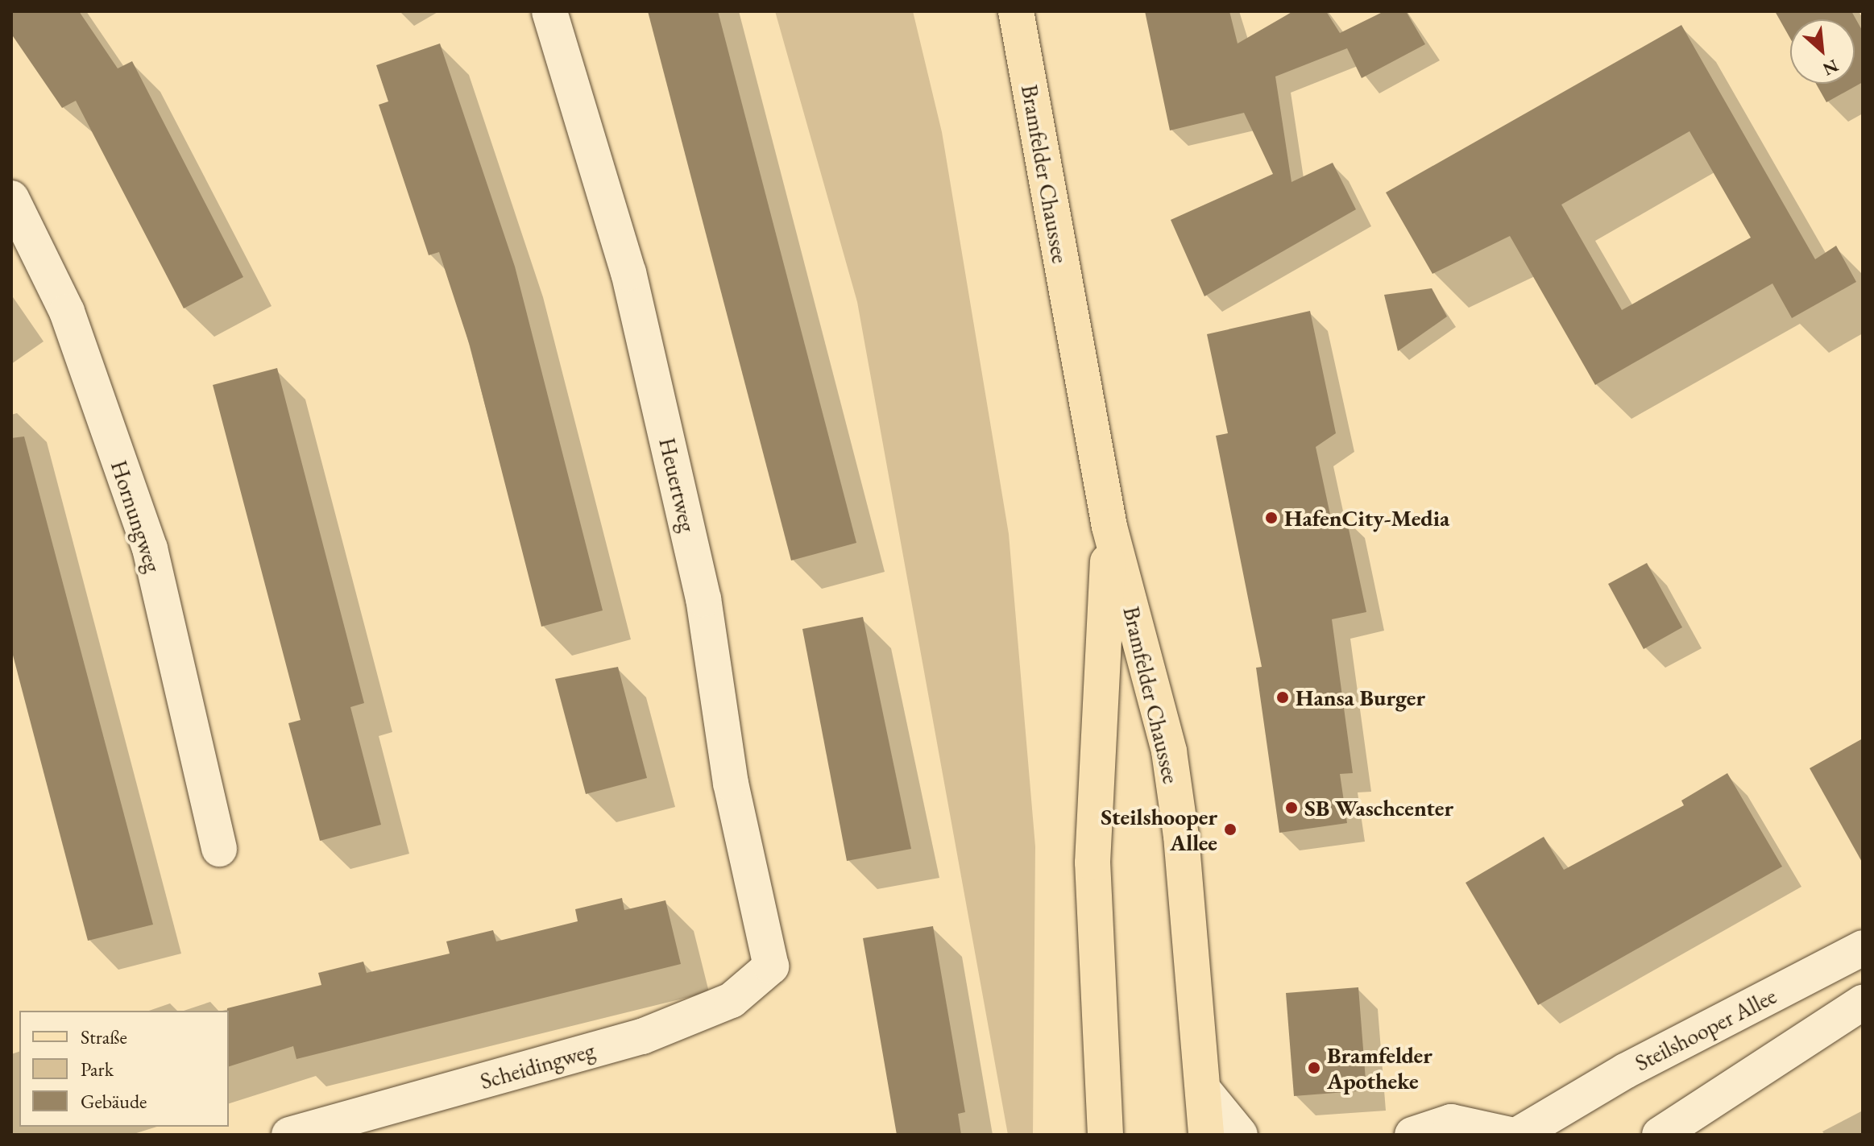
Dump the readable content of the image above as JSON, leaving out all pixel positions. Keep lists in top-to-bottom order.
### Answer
{
  "streets": {
    "main road": ["Bramfelder Chaussee"],
    "street": [
      "Heuertweg",
      "Hornungweg",
      "Steilshooper Allee",
      "Scheidingweg"
    ]
  },
  "crossings": [
    ["Heuertweg", "Scheidingweg"]
  ],
  "places": [
    "HafenCity-Media",
    "Hansa Burger",
    "SB Waschcenter",
    "Steilshooper Allee",
    "Bramfelder Apotheke"
  ],
  "legend": ["Straße", "Park", "Gebäude"],
  "north": "bottom right"
}
